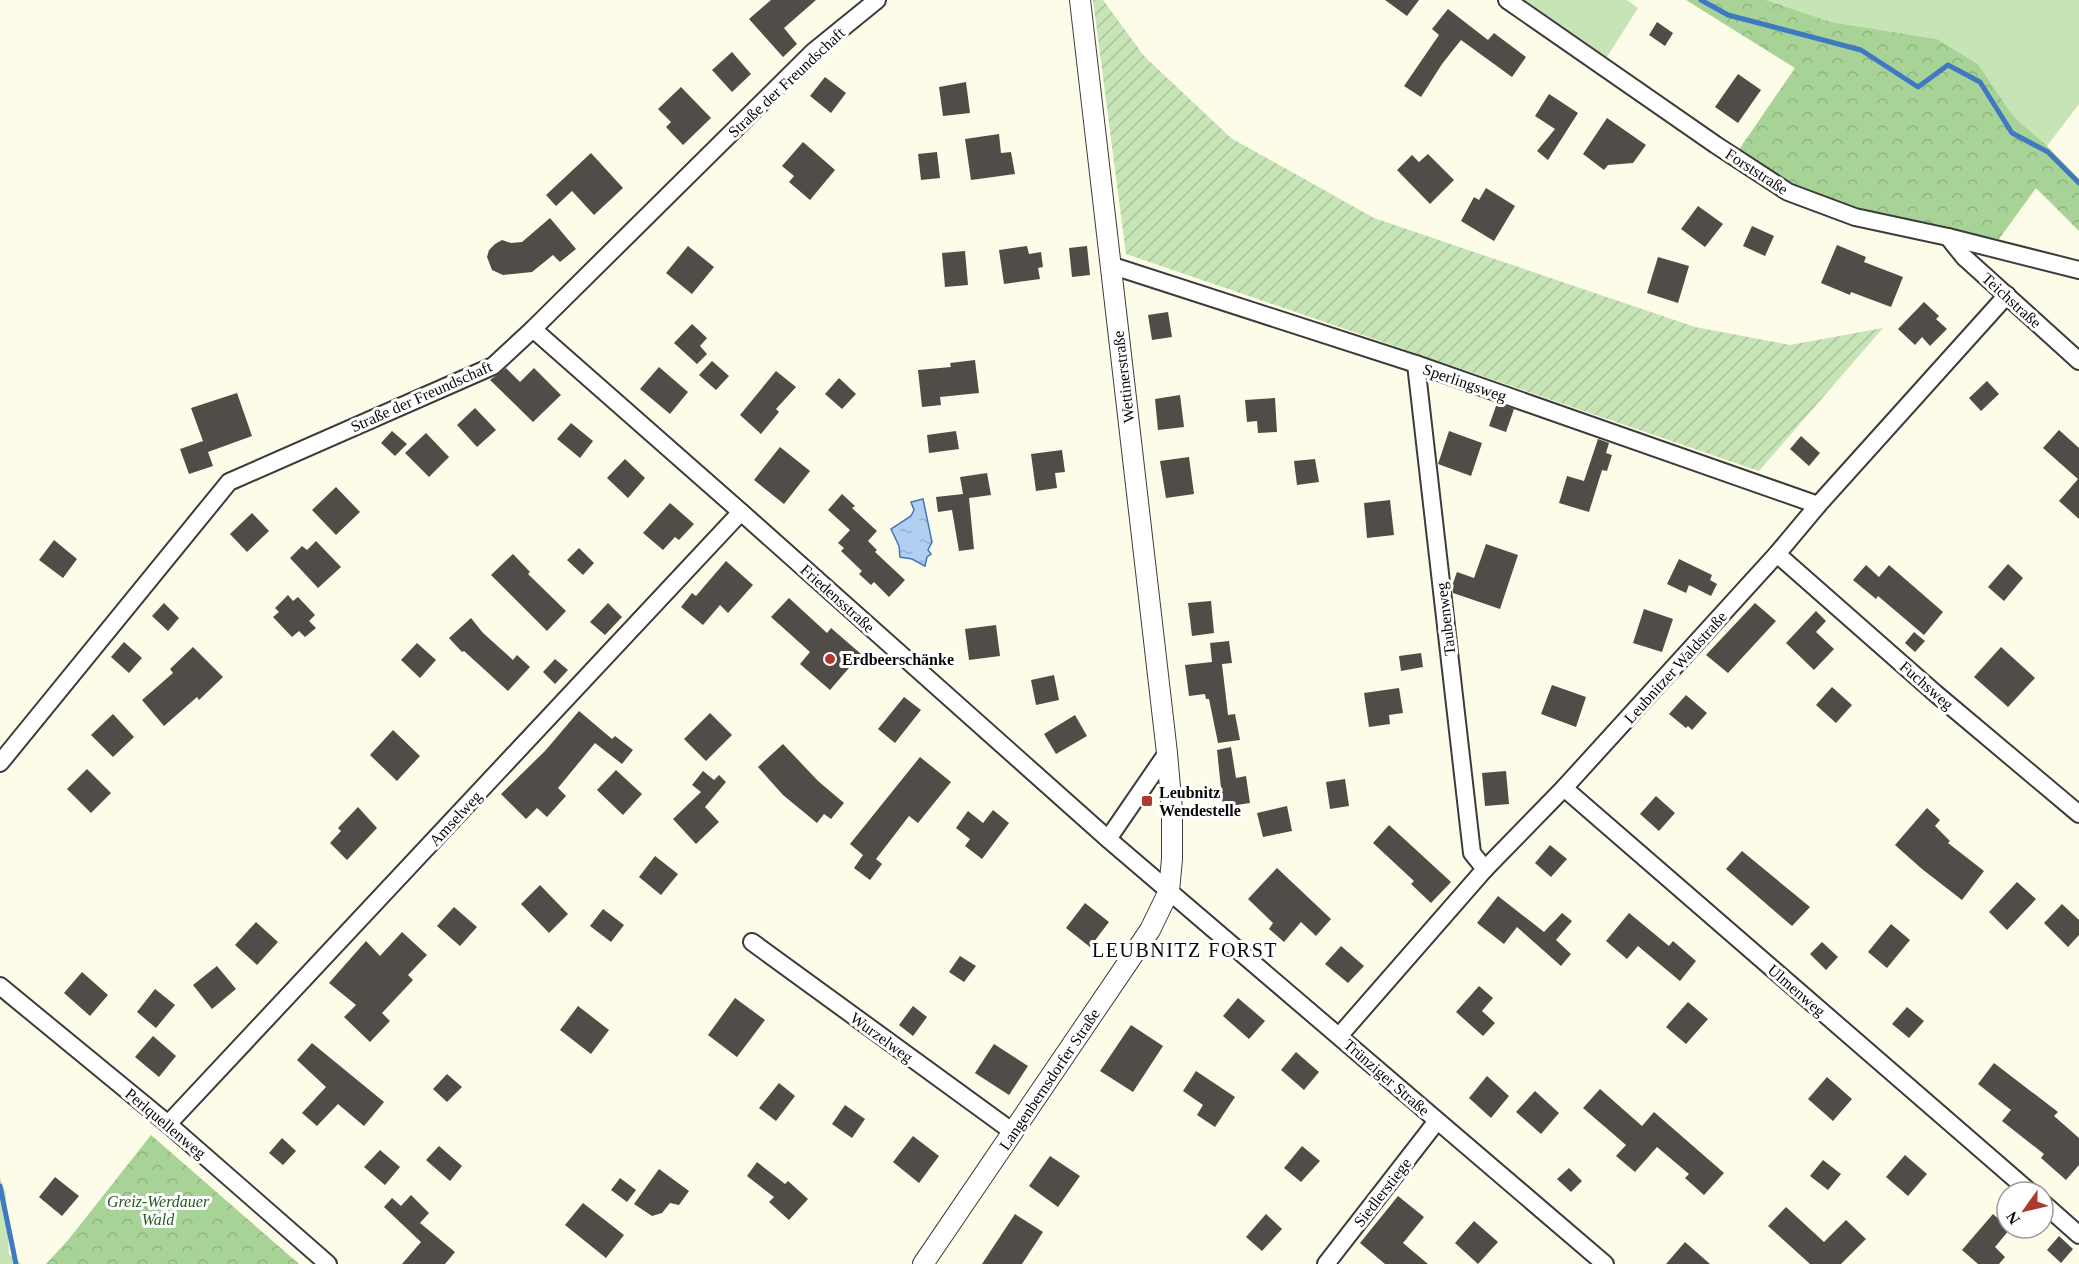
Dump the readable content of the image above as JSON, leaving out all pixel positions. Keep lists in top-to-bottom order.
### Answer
{
  "streets": {
    "street": [
      "Straße der Freundschaft",
      "Forststraße",
      "Teichstraße",
      "Wettinerstraße",
      "Sperlingsweg",
      "Friedensstraße",
      "Taubenweg",
      "Leubnitzer Waldstraße",
      "Fuchsweg",
      "Amselweg",
      "Ulmenweg",
      "Wurzelweg",
      "Trünziger Straße",
      "Langenbernsdorfer Straße",
      "Perlquellenweg",
      "Siedlerstiege"
    ]
  },
  "crossings": [
    ["Straße der Freundschaft", "Friedensstraße"],
    ["Forststraße", "Teichstraße"],
    ["Teichstraße", "Leubnitzer Waldstraße"],
    ["Wettinerstraße", "Sperlingsweg"],
    ["Wettinerstraße", "Friedensstraße"],
    ["Wettinerstraße", "Trünziger Straße"],
    ["Wettinerstraße", "Langenbernsdorfer Straße"],
    ["Sperlingsweg", "Taubenweg"],
    ["Sperlingsweg", "Leubnitzer Waldstraße"],
    ["Friedensstraße", "Amselweg"],
    ["Friedensstraße", "Trünziger Straße"],
    ["Friedensstraße", "Langenbernsdorfer Straße"],
    ["Taubenweg", "Leubnitzer Waldstraße"],
    ["Leubnitzer Waldstraße", "Fuchsweg"],
    ["Leubnitzer Waldstraße", "Ulmenweg"],
    ["Leubnitzer Waldstraße", "Trünziger Straße"],
    ["Amselweg", "Perlquellenweg"],
    ["Wurzelweg", "Langenbernsdorfer Straße"],
    ["Trünziger Straße", "Langenbernsdorfer Straße"],
    ["Trünziger Straße", "Siedlerstiege"]
  ],
  "districts": ["LEUBNITZ FORST"],
  "parks": ["Greiz-Werdauer Wald"],
  "places": {
    "other": ["Erdbeerschänke"],
    "transit": ["Leubnitz Wendestelle"]
  },
  "north": "bottom left"
}
